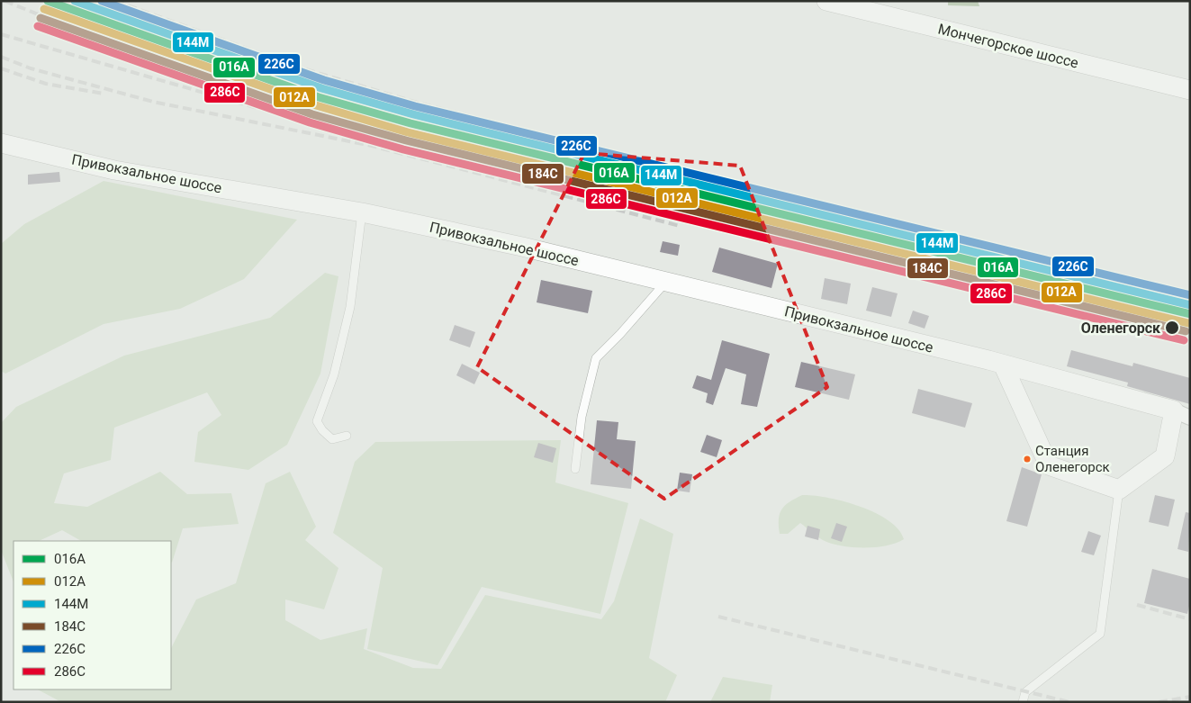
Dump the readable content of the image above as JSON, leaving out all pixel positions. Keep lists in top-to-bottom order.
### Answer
{
  "streets": {
    "street": ["Мончегорское шоссе", "Привокзальное шоссе"]
  },
  "places": ["Оленегорск", "Станция Оленегорск"],
  "lines": [
    "transit line 016А",
    "transit line 144М",
    "transit line 226С",
    "transit line 012А",
    "transit line 184С",
    "transit line 286С"
  ],
  "legend": [
    "016А",
    "012А",
    "144М",
    "184С",
    "226С",
    "286С"
  ]
}
